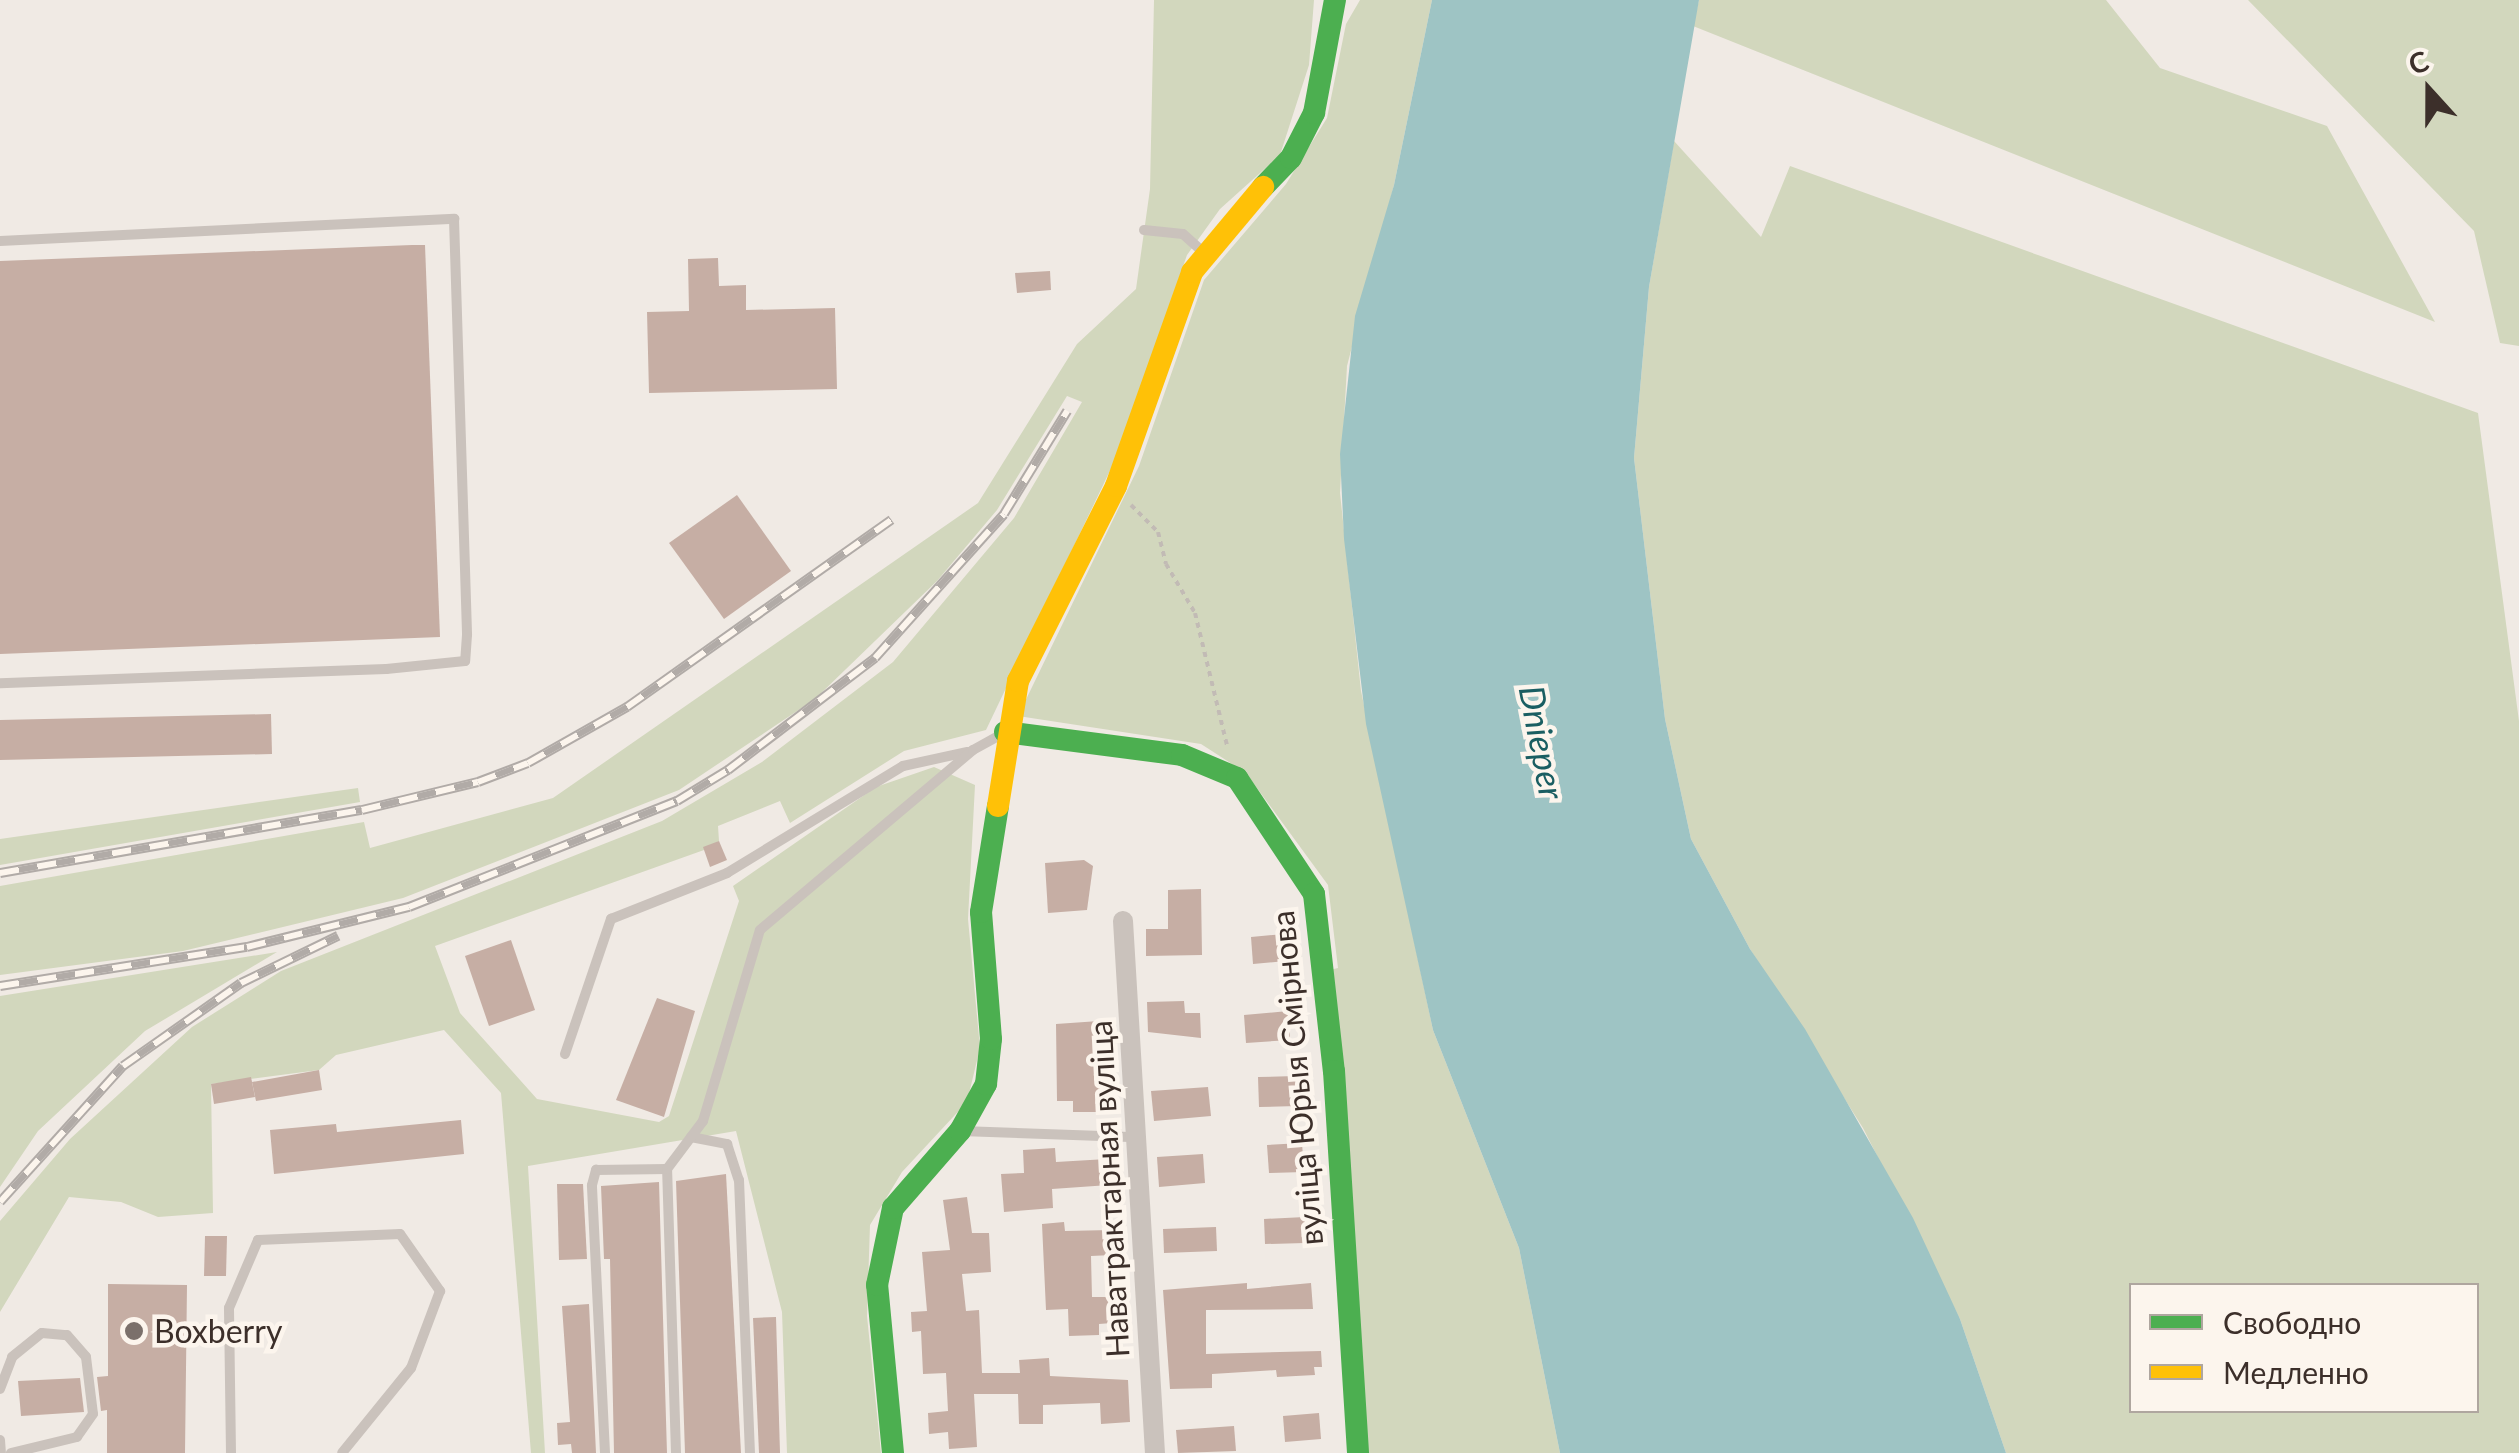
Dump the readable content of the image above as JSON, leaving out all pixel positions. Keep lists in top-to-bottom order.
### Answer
{
  "streets": {
    "street": ["вуліца Юрыя Смірнова", "Наватрактарная вуліца"]
  },
  "water": ["Dnieper"],
  "places": ["Boxberry"],
  "legend": ["Свободно", "Медленно"],
  "north": "top"
}
